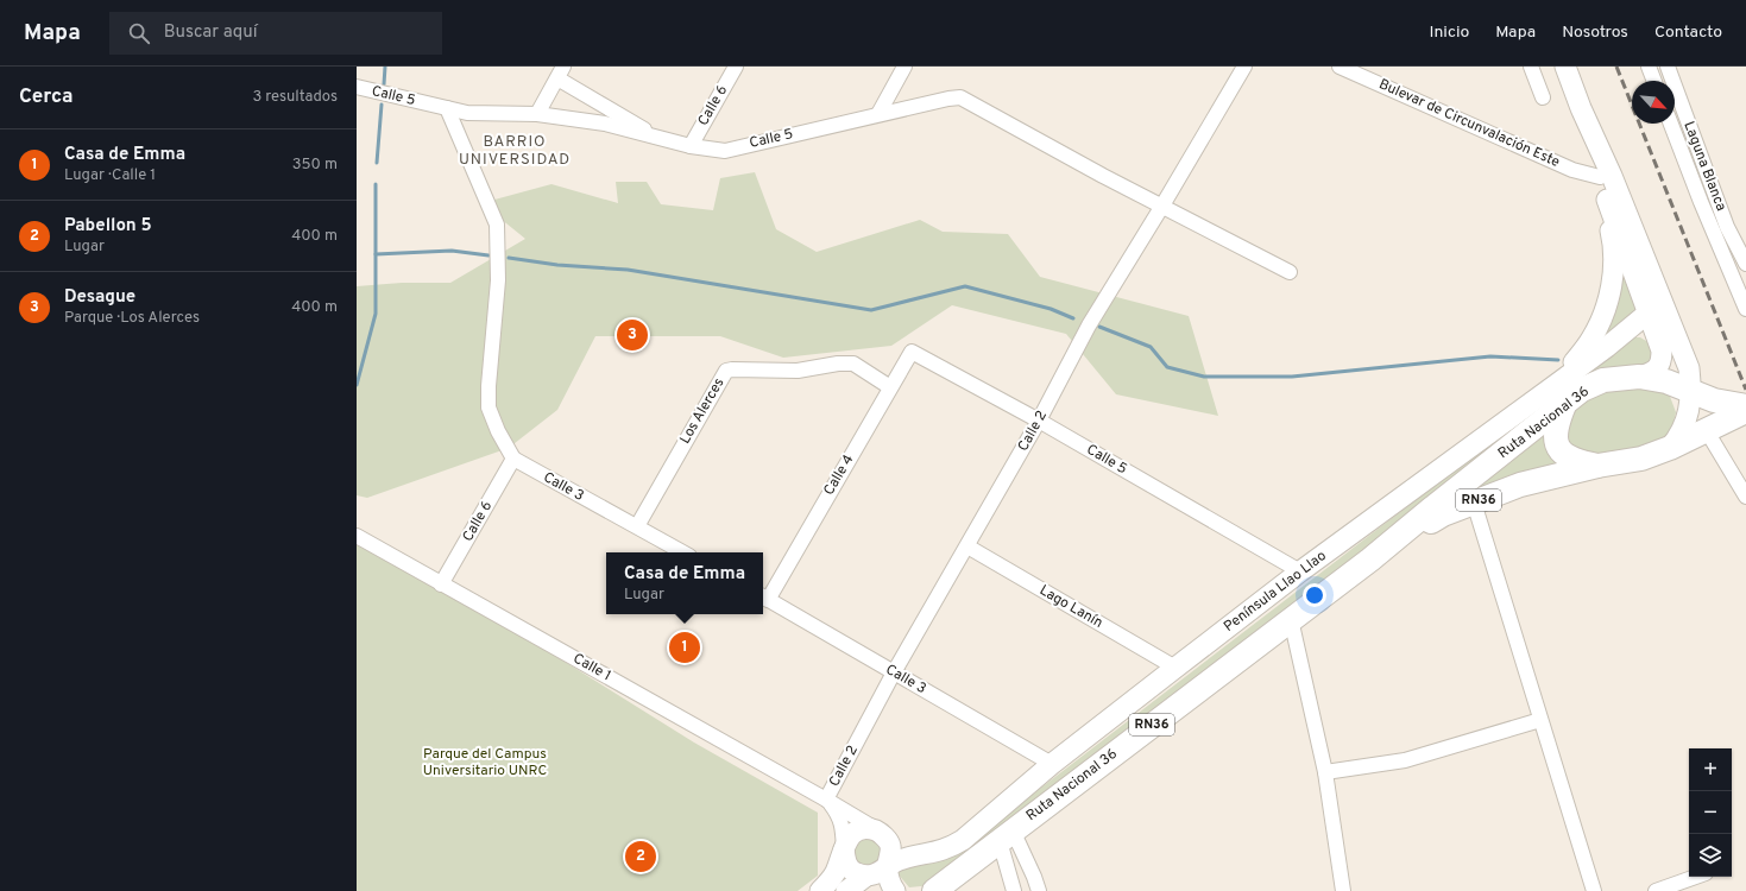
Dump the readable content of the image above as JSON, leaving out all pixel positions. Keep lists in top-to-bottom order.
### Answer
{
  "streets": {
    "highway": ["Ruta Nacional 36", "RN36"],
    "main road": ["Península Llao Llao"],
    "street": [
      "Calle 5",
      "Calle 6",
      "Bulevar de Circunvalación Este",
      "Laguna Blanca",
      "Los Alerces",
      "Calle 2",
      "Calle 4",
      "Calle 3",
      "Lago Lanín",
      "Calle 1"
    ]
  },
  "crossings": [
    ["Calle 5", "Calle 6"],
    ["Calle 5", "Calle 2"],
    ["Calle 5", "Calle 4"],
    ["Calle 5", "Península Llao Llao"],
    ["Calle 6", "Calle 3"],
    ["Calle 6", "Calle 1"],
    ["Bulevar de Circunvalación Este", "Península Llao Llao"],
    ["Los Alerces", "Calle 4"],
    ["Los Alerces", "Calle 3"],
    ["Ruta Nacional 36", "RN36"],
    ["Ruta Nacional 36", "Península Llao Llao"],
    ["Calle 2", "Calle 3"],
    ["Calle 2", "Lago Lanín"],
    ["Calle 2", "Calle 1"],
    ["Calle 4", "Calle 3"],
    ["Calle 3", "Península Llao Llao"],
    ["RN36", "Península Llao Llao"],
    ["Península Llao Llao", "Lago Lanín"],
    ["Península Llao Llao", "Calle 1"]
  ],
  "districts": ["BARRIO UNIVERSIDAD"],
  "parks": ["Parque del Campus Universitario UNRC"],
  "north": "bottom right",
  "page": {
    "header": "Mapa",
    "search": "Buscar aquí",
    "nav": [
      "Inicio",
      "Mapa",
      "Nosotros",
      "Contacto"
    ],
    "heading": ["Cerca", "3 resultados"],
    "list": [
      {
        "mark": "1",
        "name": "Casa de Emma",
        "note": "Lugar · Calle 1",
        "value": "350 m"
      },
      {
        "mark": "2",
        "name": "Pabellon 5",
        "note": "Lugar",
        "value": "400 m"
      },
      {
        "mark": "3",
        "name": "Desague",
        "note": "Parque · Los Alerces",
        "value": "400 m"
      }
    ],
    "pins": ["3", "1", "2"],
    "popup": ["Casa de Emma", "Lugar"],
    "map_buttons": ["+", "−"]
  }
}
